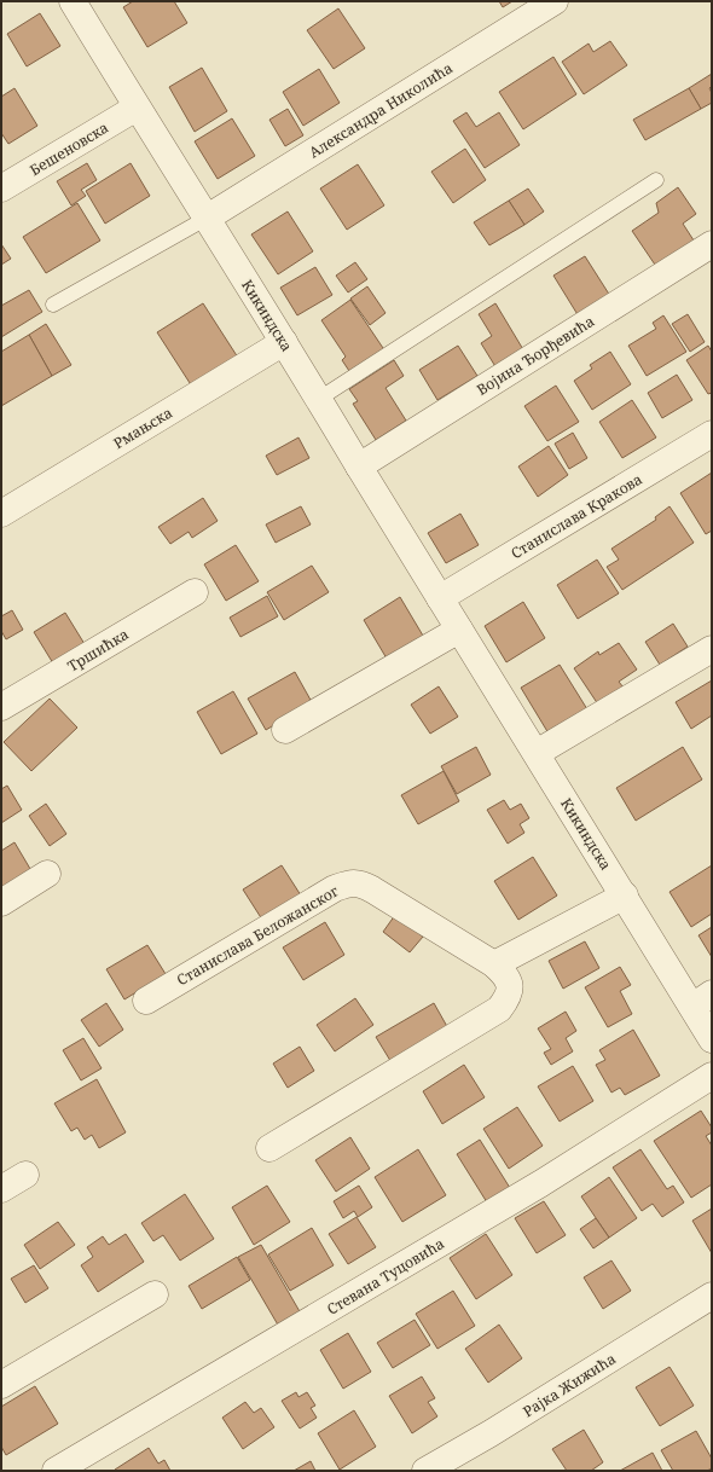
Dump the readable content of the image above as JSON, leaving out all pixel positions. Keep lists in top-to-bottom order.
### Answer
{
  "streets": {
    "street": [
      "Александра Николића",
      "Бешеновска",
      "Кикиндска",
      "Војина Ђорђевића",
      "Рмањска",
      "Станислава Кракова",
      "Тршићка",
      "Станислава Беложанског",
      "Стевана Туцовића",
      "Рајка Жижића"
    ]
  },
  "crossings": [
    ["Александра Николића", "Кикиндска"],
    ["Бешеновска", "Кикиндска"],
    ["Кикиндска", "Војина Ђорђевића"],
    ["Кикиндска", "Рмањска"],
    ["Кикиндска", "Станислава Кракова"]
  ]
}
